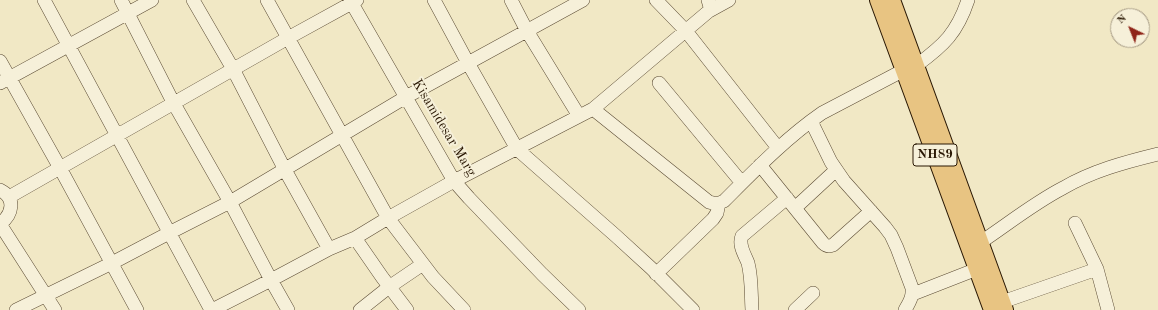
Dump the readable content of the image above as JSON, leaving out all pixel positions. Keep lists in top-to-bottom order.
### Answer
{
  "streets": {
    "main road": ["NH89"],
    "street": ["Kisamidesar Marg"]
  },
  "north": "top left"
}
